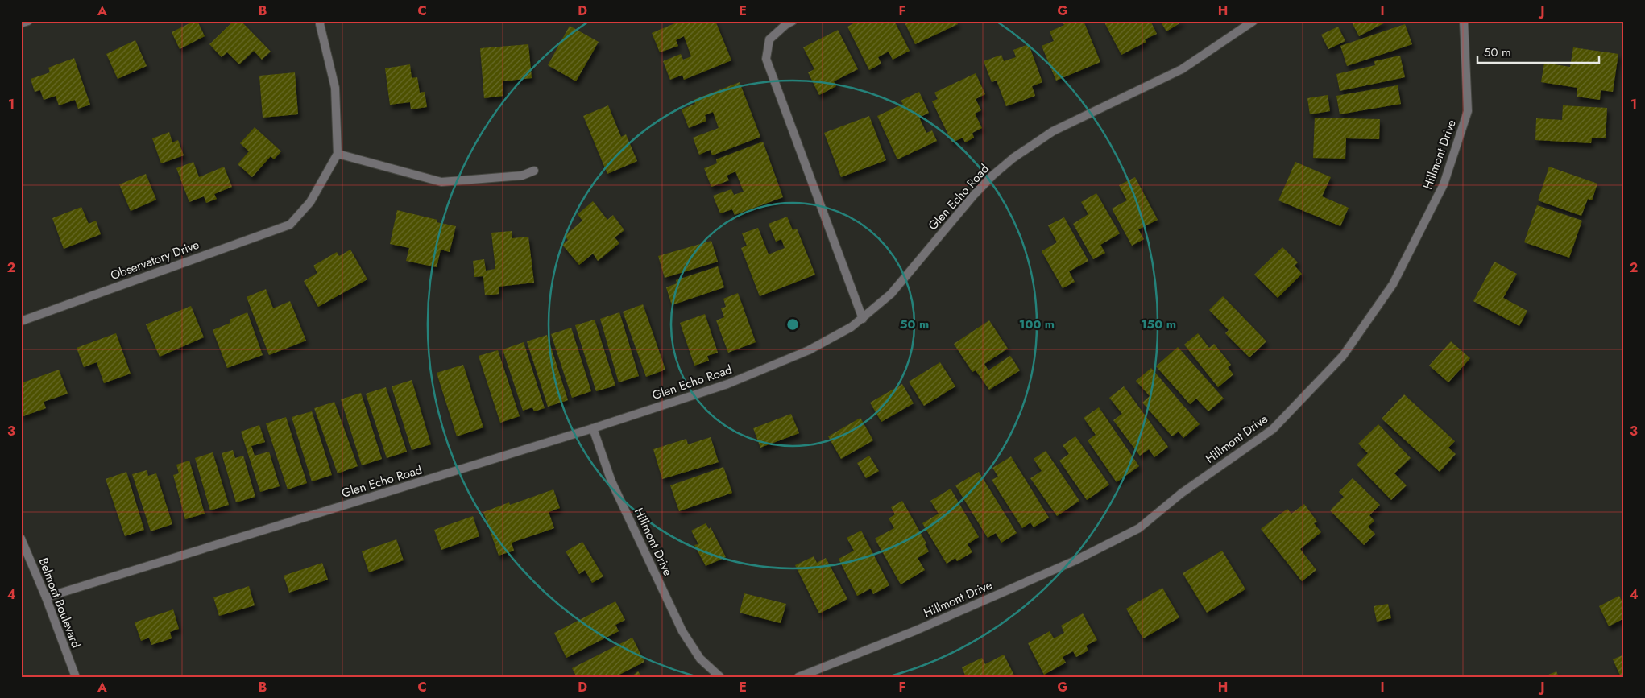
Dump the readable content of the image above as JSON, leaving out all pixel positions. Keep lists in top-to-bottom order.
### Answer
{
  "streets": {
    "street": [
      "Hillmont Drive",
      "Glen Echo Road",
      "Observatory Drive",
      "Belmont Boulevard"
    ]
  },
  "crossings": [
    ["Hillmont Drive", "Glen Echo Road"],
    ["Glen Echo Road", "Belmont Boulevard"]
  ],
  "scale_bar": "50 m",
  "grid": {
    "columns": [
      "A",
      "B",
      "C",
      "D",
      "E",
      "F",
      "G",
      "H",
      "I",
      "J"
    ],
    "rows": [
      "1",
      "2",
      "3",
      "4"
    ]
  },
  "rings": ["50 m", "100 m", "150 m"]
}
